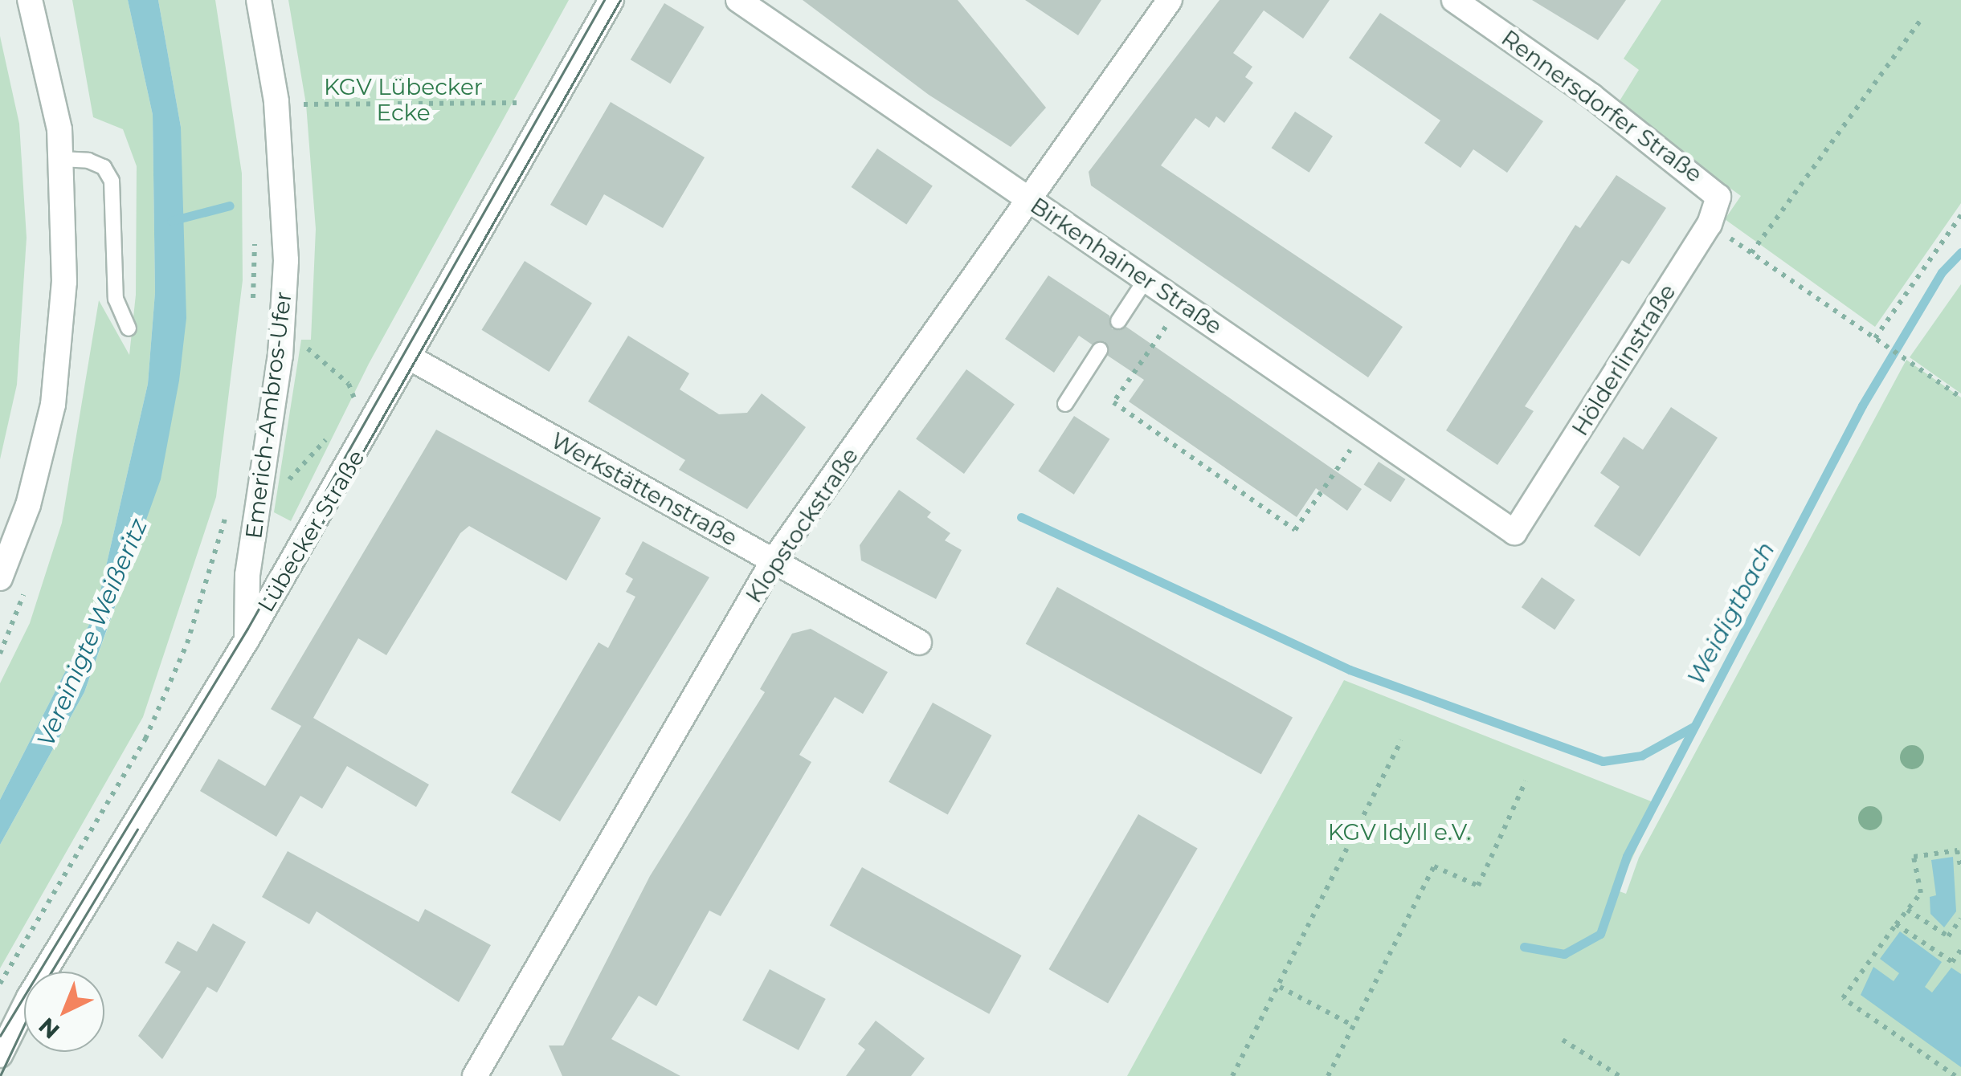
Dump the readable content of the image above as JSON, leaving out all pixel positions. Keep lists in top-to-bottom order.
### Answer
{
  "streets": {
    "street": [
      "Rennersdorfer Straße",
      "Birkenhainer Straße",
      "Hölderlinstraße",
      "Emerich-Ambros-Ufer",
      "Werkstättenstraße",
      "Klopstockstraße",
      "Lübecker Straße"
    ]
  },
  "crossings": [
    ["Rennersdorfer Straße", "Hölderlinstraße"],
    ["Birkenhainer Straße", "Hölderlinstraße"],
    ["Birkenhainer Straße", "Klopstockstraße"],
    ["Emerich-Ambros-Ufer", "Lübecker Straße"],
    ["Werkstättenstraße", "Klopstockstraße"],
    ["Werkstättenstraße", "Lübecker Straße"]
  ],
  "water": ["Weidigtbach", "Vereinigte Weißeritz"],
  "parks": ["KGV Lübecker Ecke", "KGV Idyll e.V."],
  "north": "bottom left"
}
